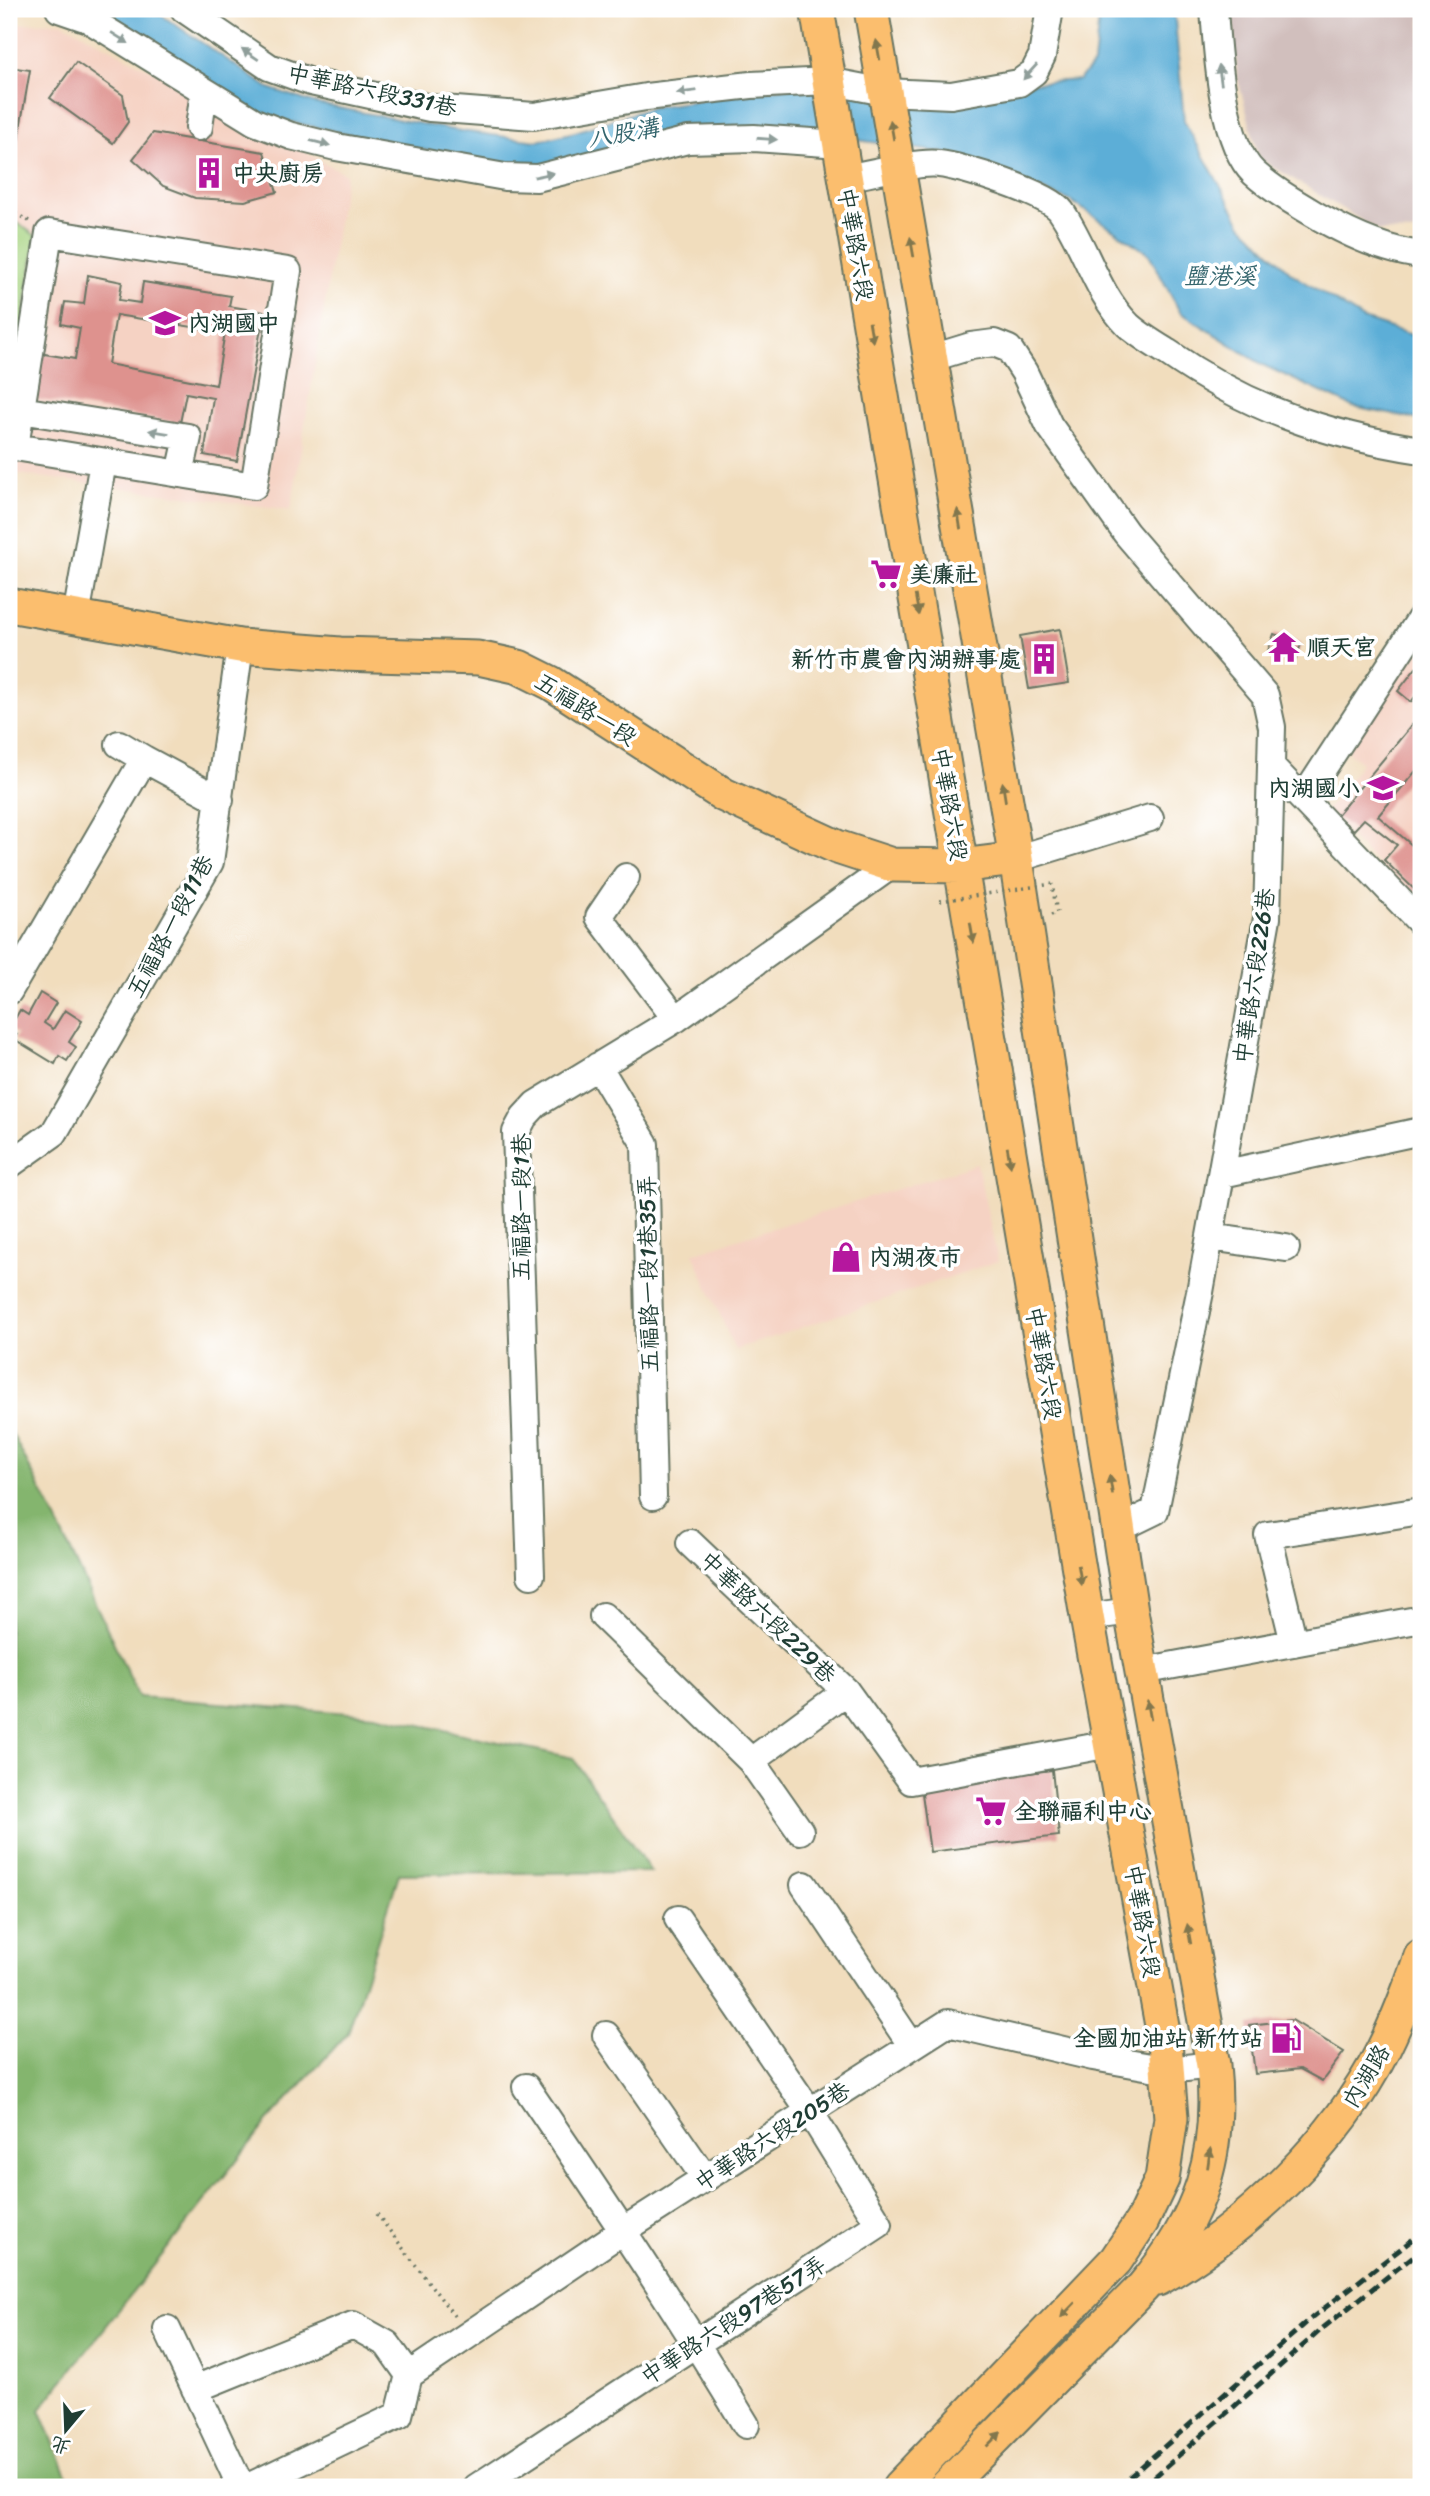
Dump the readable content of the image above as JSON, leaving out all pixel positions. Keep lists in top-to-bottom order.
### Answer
{
  "streets": {
    "main road": ["中華路六段", "五福路一段", "內湖路"],
    "street": [
      "中華路六段331巷",
      "五福路一段11巷",
      "中華路六段226巷",
      "五福路一段1巷",
      "五福路一段1巷35弄",
      "中華路六段229巷",
      "中華路六段205巷",
      "中華路六段97巷57弄"
    ]
  },
  "crossings": [
    ["中華路六段331巷", "中華路六段"],
    ["中華路六段", "五福路一段"],
    ["中華路六段", "中華路六段226巷"],
    ["中華路六段", "中華路六段229巷"],
    ["中華路六段", "內湖路"],
    ["中華路六段", "中華路六段205巷"],
    ["五福路一段", "五福路一段11巷"],
    ["五福路一段", "五福路一段1巷"],
    ["五福路一段1巷", "五福路一段1巷35弄"],
    ["中華路六段205巷", "中華路六段97巷57弄"]
  ],
  "water": ["八股溝", "鹽港溪"],
  "places": {
    "building": ["中央廚房", "新竹市農會內湖辦事處"],
    "school or university": ["內湖國中", "內湖國小"],
    "supermarket": ["美廉社", "全聯福利中心"],
    "temple": ["順天宮"],
    "shop": ["內湖夜市"],
    "fuel station": ["全國加油站 新竹站"]
  },
  "north": "bottom"
}
